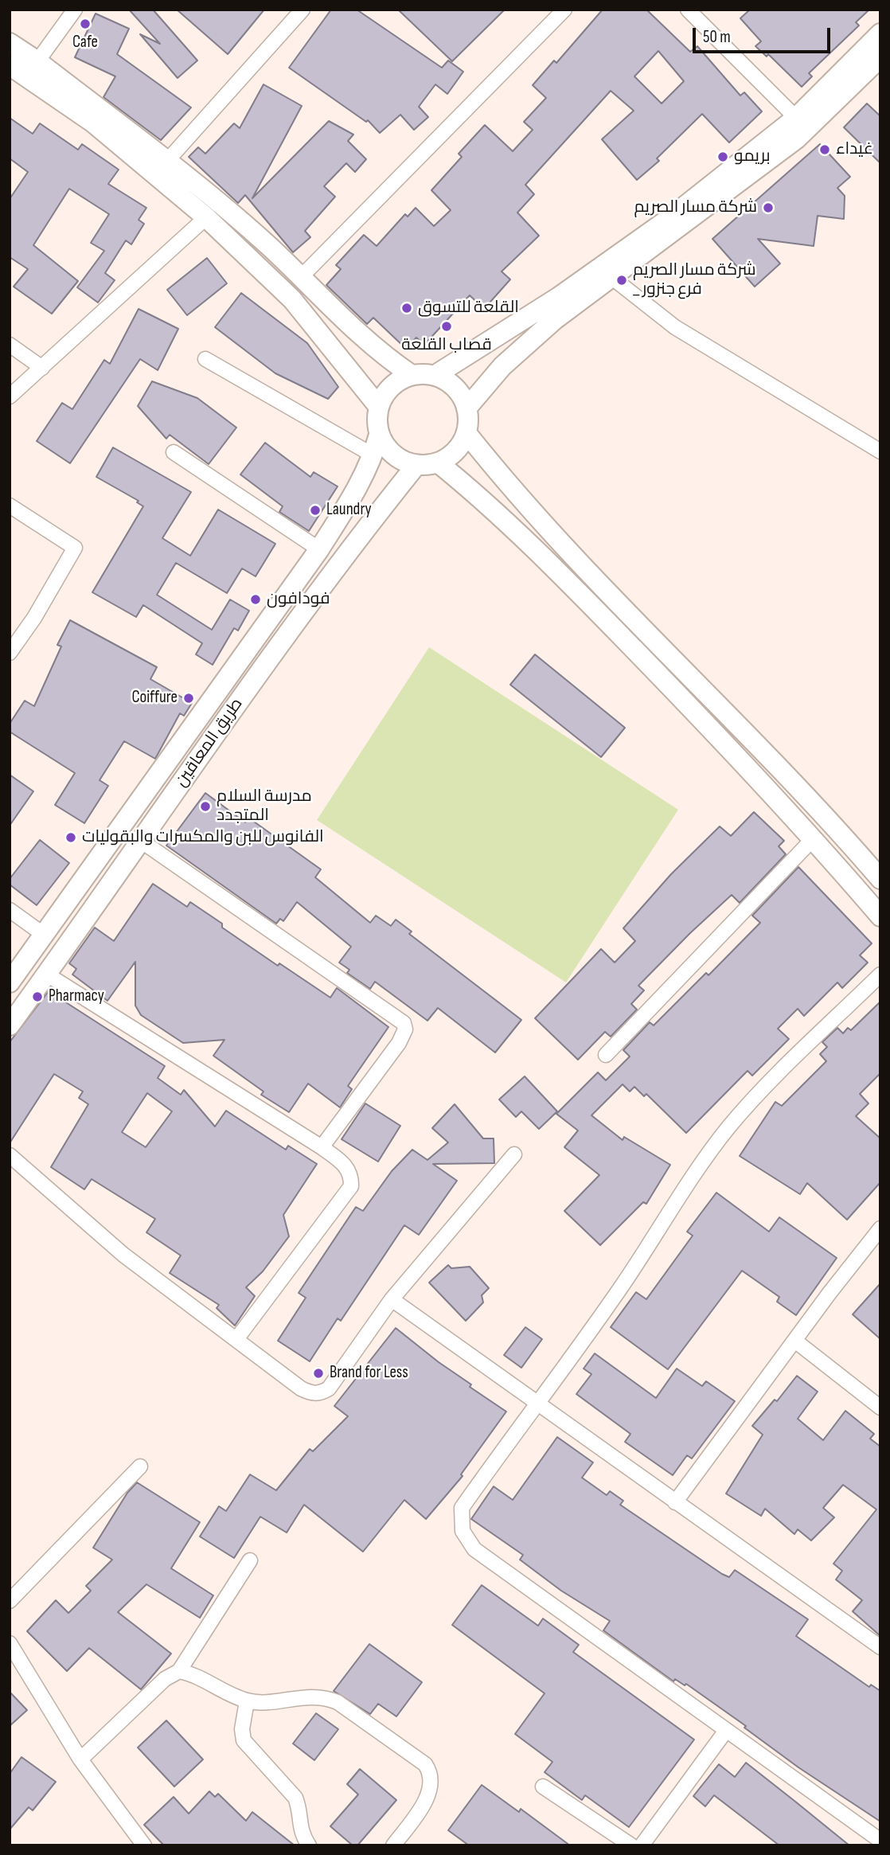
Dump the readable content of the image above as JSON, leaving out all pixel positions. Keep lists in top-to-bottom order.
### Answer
{
  "streets": {
    "street": ["طريق المعاقين"]
  },
  "places": [
    "Cafe",
    "غيداء",
    "بريمو",
    "شركة مسار الصريم",
    "شركة مسار الصريم _ فرع جنزور",
    "القلعة للتسوق",
    "قصاب القلعة",
    "Laundry",
    "فودافون",
    "Coiffure",
    "مدرسة السلام المتجدد",
    "الفانوس للبن والمكسرات والبقوليات",
    "Pharmacy",
    "Brand for Less"
  ],
  "scale_bar": "50 m"
}
